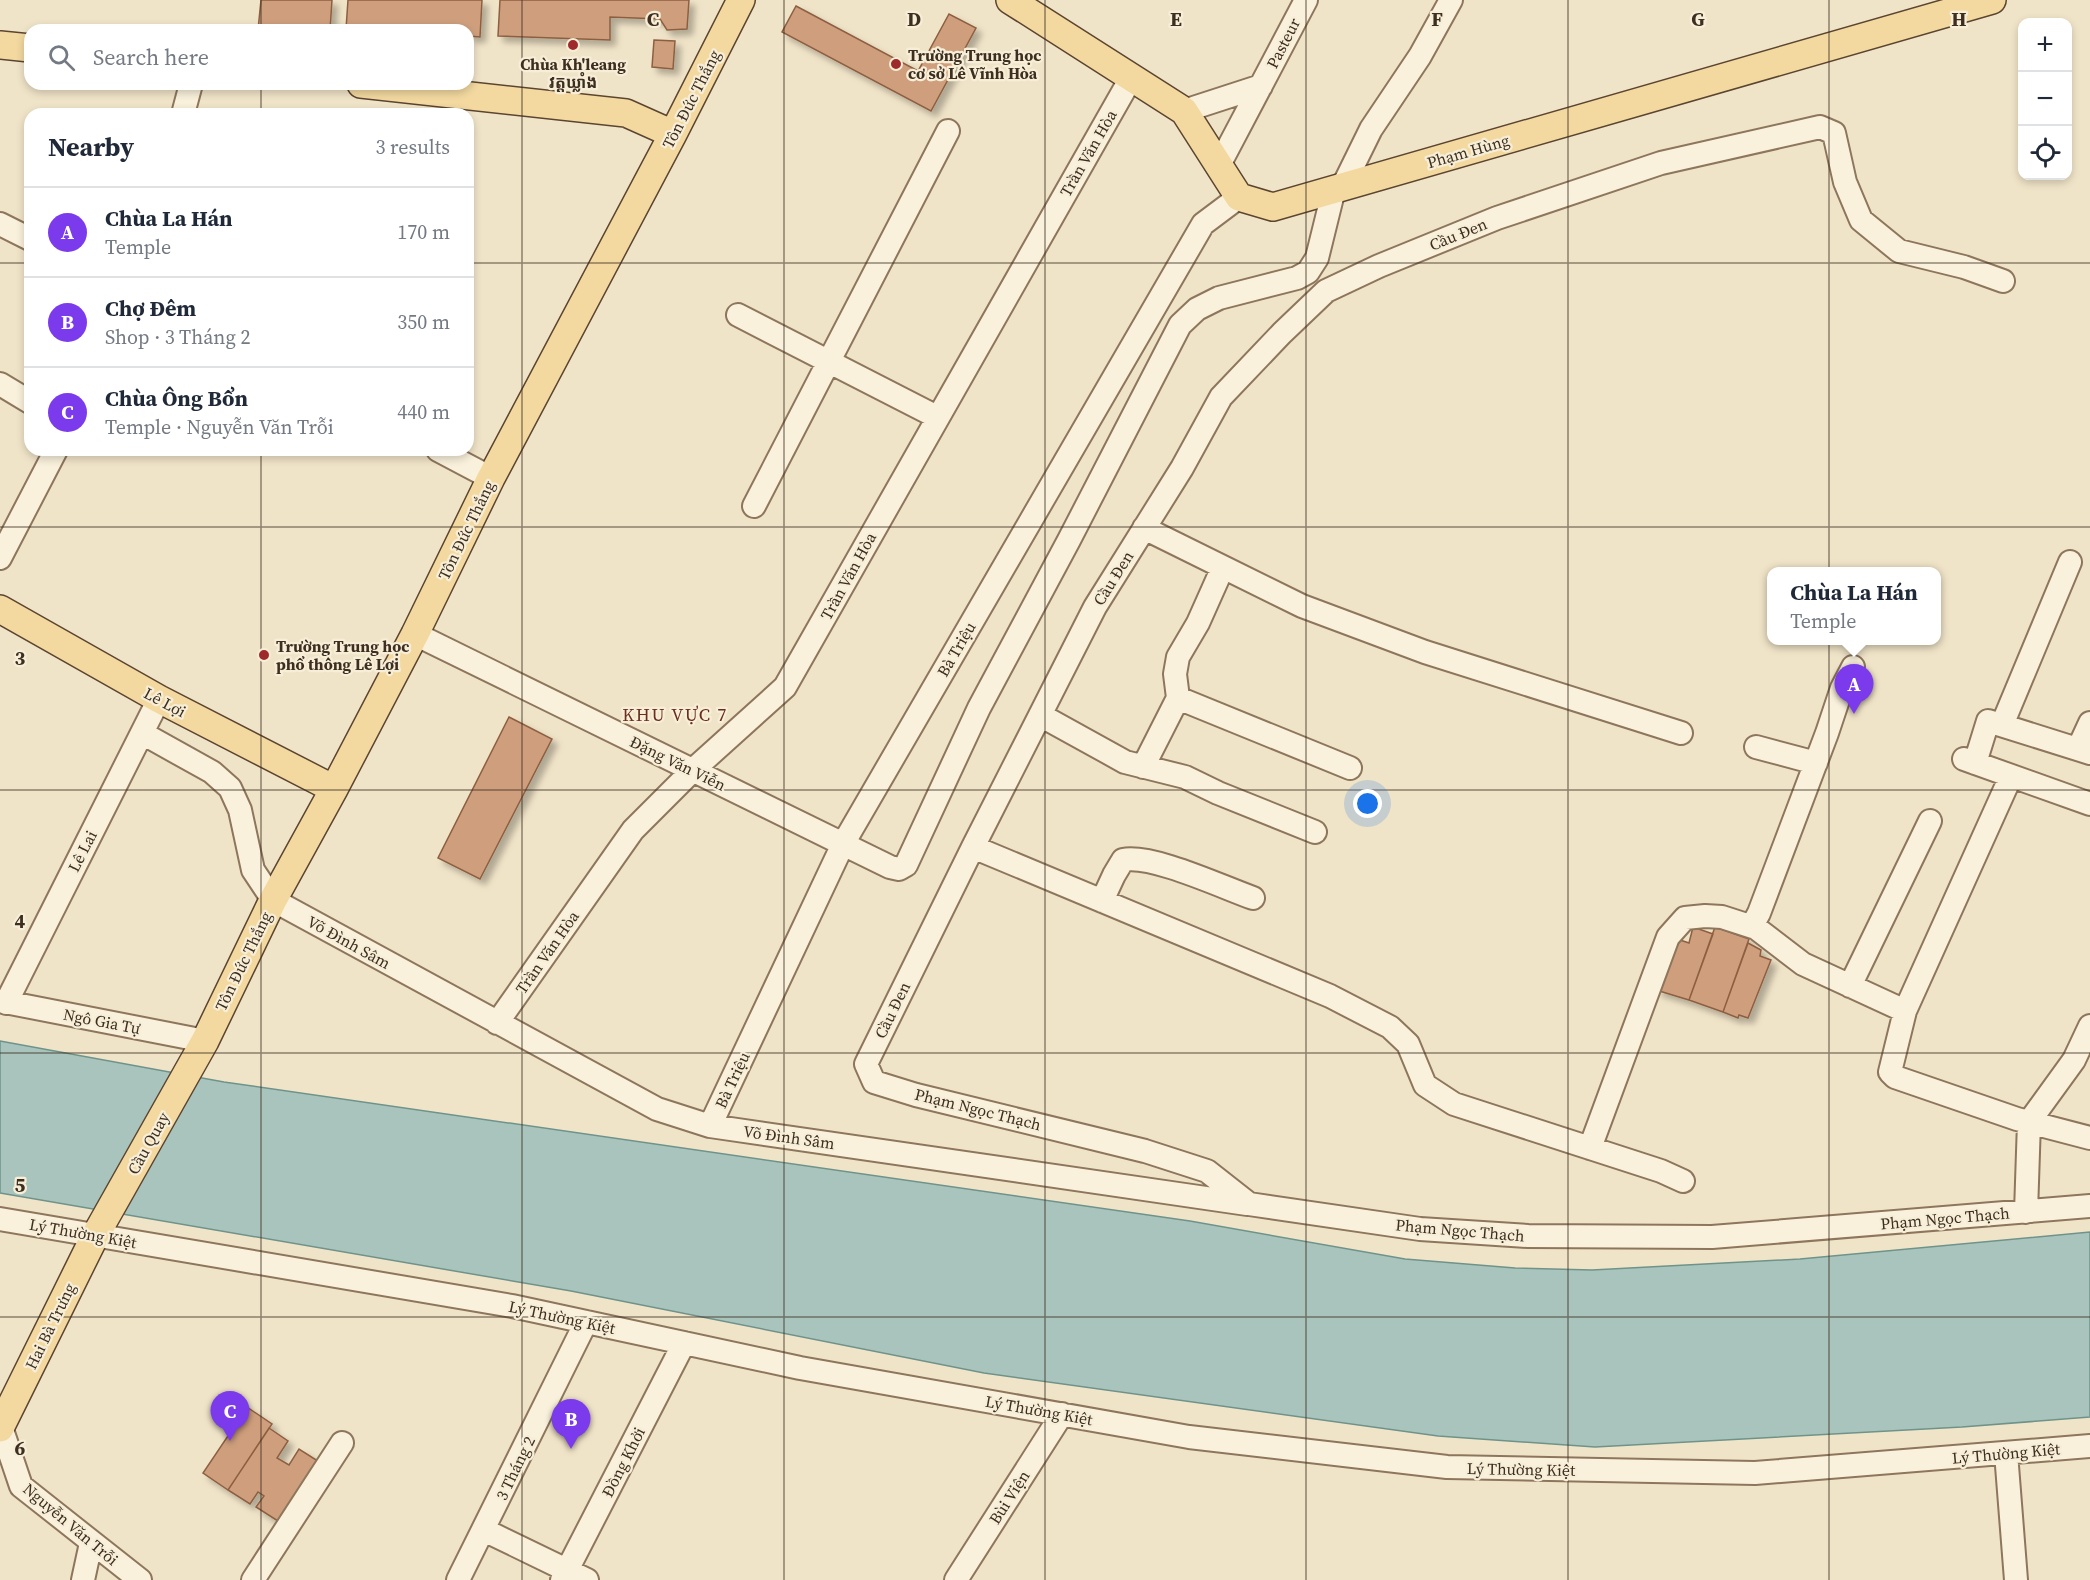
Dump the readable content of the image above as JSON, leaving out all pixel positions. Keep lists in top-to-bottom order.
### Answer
{
  "streets": {
    "main road": [
      "Tôn Đức Thắng",
      "Phạm Hùng",
      "Lê Lợi",
      "Cầu Quay",
      "Hai Bà Trưng"
    ],
    "street": [
      "Pasteur",
      "Trần Văn Hòa",
      "Cầu Đen",
      "Bà Triệu",
      "Đặng Văn Viễn",
      "Lê Lai",
      "Võ Đình Sâm",
      "Ngô Gia Tự",
      "Phạm Ngọc Thạch",
      "Lý Thường Kiệt",
      "Đồng Khởi",
      "3 Tháng 2",
      "Bùi Viện",
      "Nguyễn Văn Trỗi"
    ]
  },
  "crossings": [
    ["Tôn Đức Thắng", "Lê Lợi"],
    ["Tôn Đức Thắng", "Đặng Văn Viễn"],
    ["Tôn Đức Thắng", "Võ Đình Sâm"],
    ["Tôn Đức Thắng", "Ngô Gia Tự"],
    ["Tôn Đức Thắng", "Cầu Quay"],
    ["Phạm Hùng", "Bà Triệu"],
    ["Phạm Hùng", "Đặng Văn Viễn"],
    ["Trần Văn Hòa", "Đặng Văn Viễn"],
    ["Trần Văn Hòa", "Võ Đình Sâm"],
    ["Cầu Đen", "Phạm Ngọc Thạch"],
    ["Bà Triệu", "Đặng Văn Viễn"],
    ["Bà Triệu", "Võ Đình Sâm"],
    ["Lê Lợi", "Lê Lai"],
    ["Lê Lai", "Ngô Gia Tự"],
    ["Võ Đình Sâm", "Phạm Ngọc Thạch"],
    ["Ngô Gia Tự", "Cầu Quay"],
    ["Cầu Quay", "Lý Thường Kiệt"],
    ["Cầu Quay", "Hai Bà Trưng"],
    ["Lý Thường Kiệt", "Hai Bà Trưng"],
    ["Lý Thường Kiệt", "Đồng Khởi"],
    ["Lý Thường Kiệt", "3 Tháng 2"],
    ["Lý Thường Kiệt", "Bùi Viện"],
    ["Hai Bà Trưng", "Nguyễn Văn Trỗi"]
  ],
  "districts": ["KHU VỰC 7"],
  "places": ["Chùa Kh'leang វត្តឃ្លាំង", "Trường Trung học cơ sở Lê Vĩnh Hòa", "Trường Trung học phổ thông Lê Lợi"],
  "page": {
    "map_buttons": ["+", "−"],
    "search": "Search here",
    "heading": ["Nearby", "3 results"],
    "list": [
      {
        "mark": "A",
        "name": "Chùa La Hán",
        "note": "Temple",
        "value": "170 m"
      },
      {
        "mark": "B",
        "name": "Chợ Đêm",
        "note": "Shop · 3 Tháng 2",
        "value": "350 m"
      },
      {
        "mark": "C",
        "name": "Chùa Ông Bổn",
        "note": "Temple · Nguyễn Văn Trỗi",
        "value": "440 m"
      }
    ],
    "popup": ["Chùa La Hán", "Temple"],
    "pins": ["A", "C", "B"]
  },
  "grid": {
    "columns": [
      "C",
      "D",
      "E",
      "F",
      "G",
      "H"
    ],
    "rows": [
      "3",
      "4",
      "5",
      "6"
    ]
  }
}
